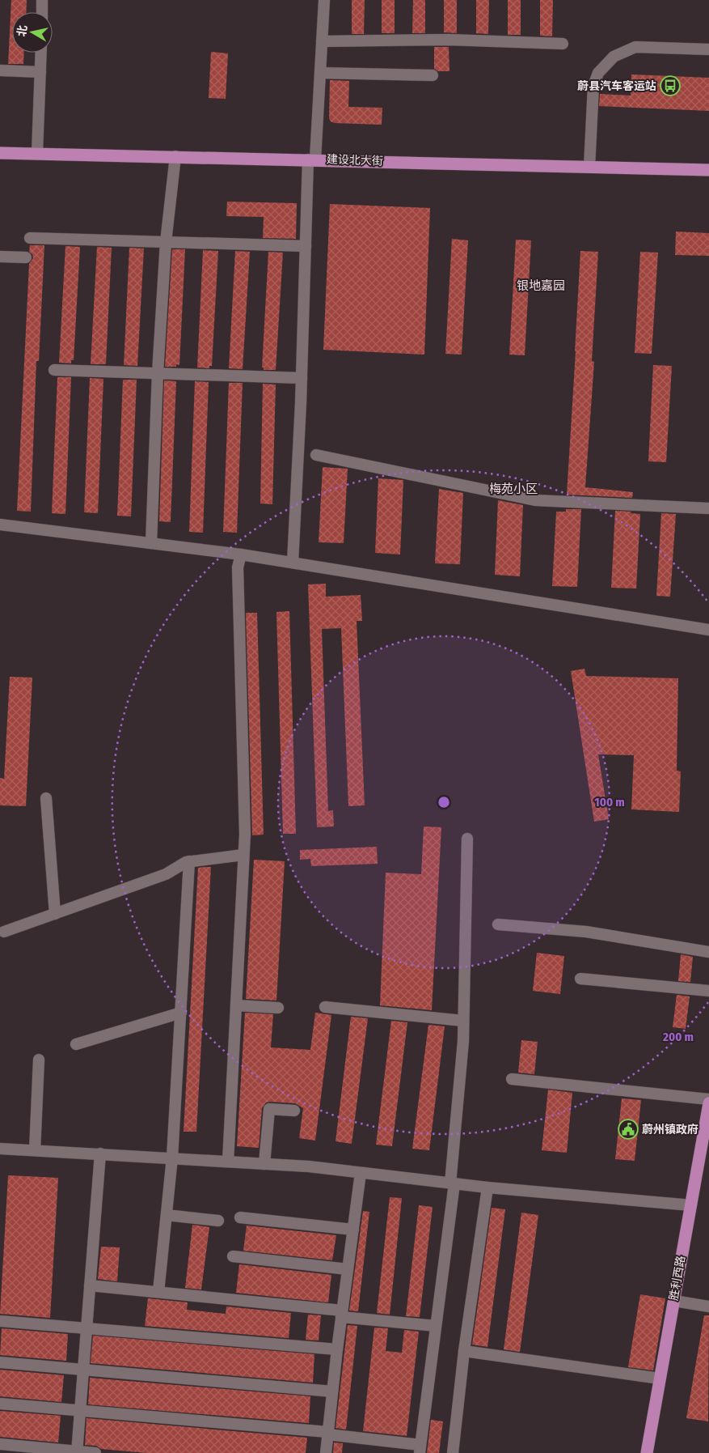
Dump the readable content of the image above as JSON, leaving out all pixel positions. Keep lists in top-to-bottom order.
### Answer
{
  "streets": {
    "main road": ["建设北大街", "胜利西路"]
  },
  "districts": ["银地嘉园", "梅苑小区"],
  "places": {
    "bus stop": ["蔚县汽车客运站"],
    "public building": ["蔚州镇政府"]
  },
  "north": "left",
  "rings": ["100 m", "200 m"]
}
